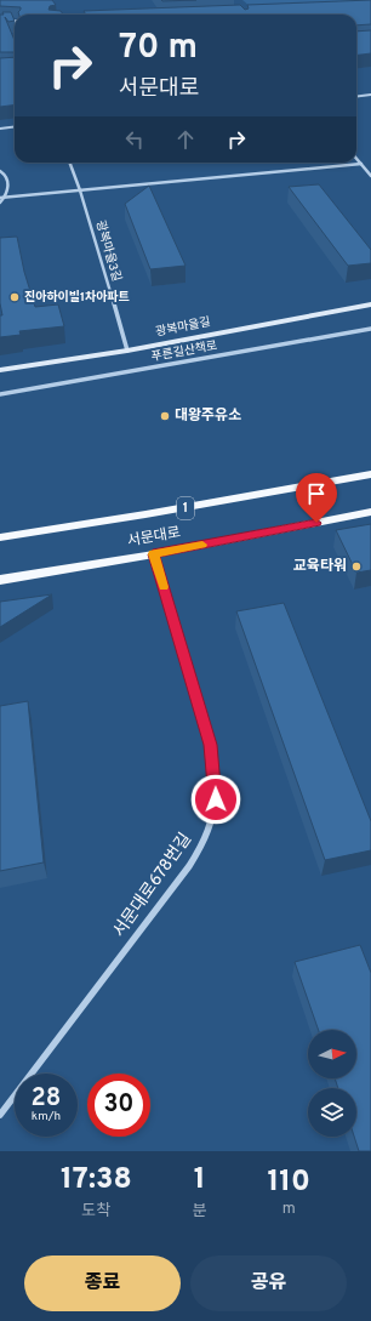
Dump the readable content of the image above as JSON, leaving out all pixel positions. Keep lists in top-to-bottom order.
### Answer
{
  "streets": {
    "main road": ["1", "서문대로"],
    "street": [
      "광복마을3길",
      "광복마을길",
      "푸른길산책로",
      "서문대로678번길"
    ]
  },
  "crossings": [
    ["광복마을3길", "광복마을길"],
    ["서문대로", "서문대로678번길"]
  ],
  "places": ["진아하이빌1차아파트", "대왕주유소", "교육타워"],
  "north": "right",
  "page": {
    "turn": ["70 m", "서문대로"],
    "speed": "28 km/h",
    "limit": "30",
    "eta": [
      "17:38",
      "도착",
      "1",
      "분",
      "110",
      "m"
    ],
    "buttons": ["종료", "공유"]
  }
}
